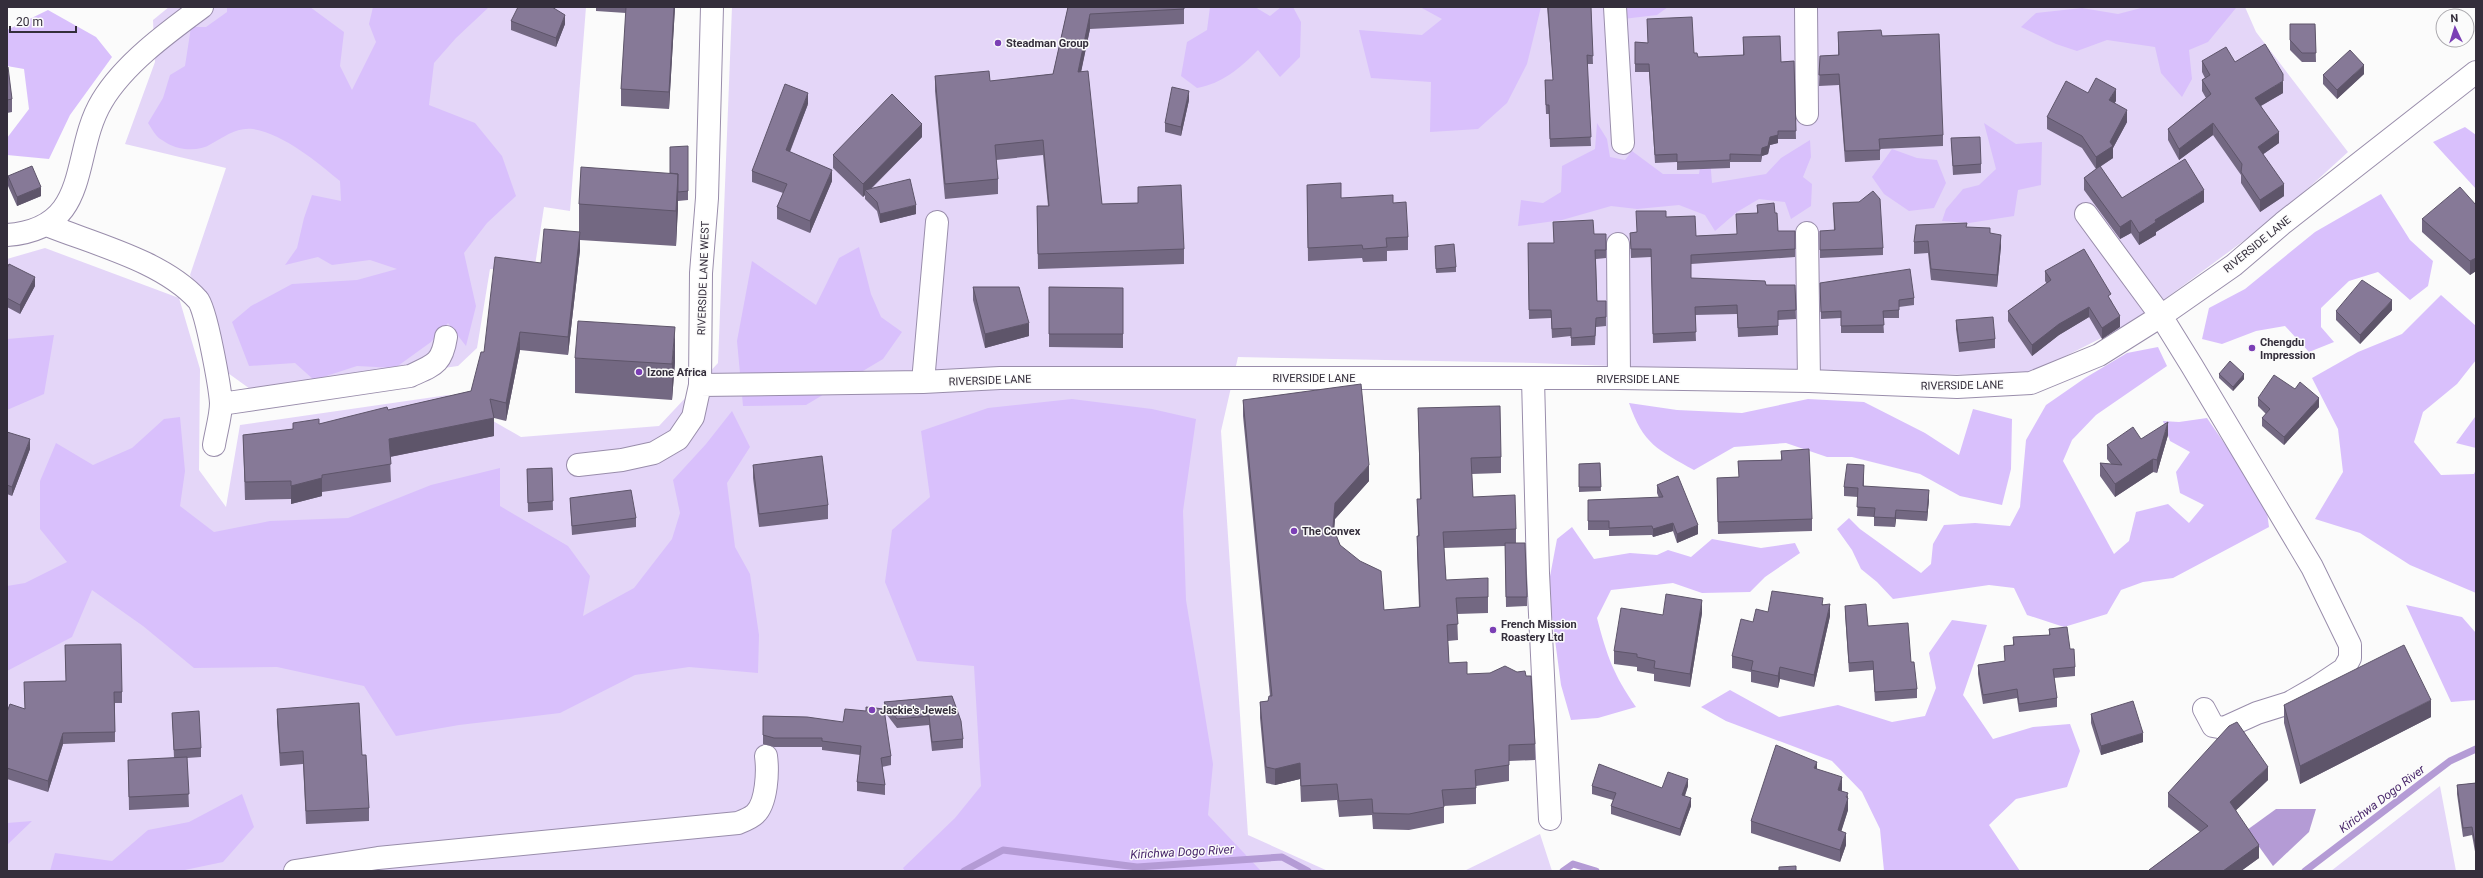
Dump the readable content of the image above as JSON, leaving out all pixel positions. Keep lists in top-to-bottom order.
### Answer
{
  "streets": {
    "street": ["RIVERSIDE LANE", "RIVERSIDE LANE WEST"]
  },
  "crossings": [
    ["RIVERSIDE LANE", "RIVERSIDE LANE WEST"]
  ],
  "water": ["Kirichwa Dogo River"],
  "places": [
    "Steadman Group",
    "Chengdu Impression",
    "Izone Africa",
    "The Convex",
    "French Mission Roastery Ltd",
    "Jackie's Jewels"
  ],
  "scale_bar": "20 m",
  "north": "top"
}
